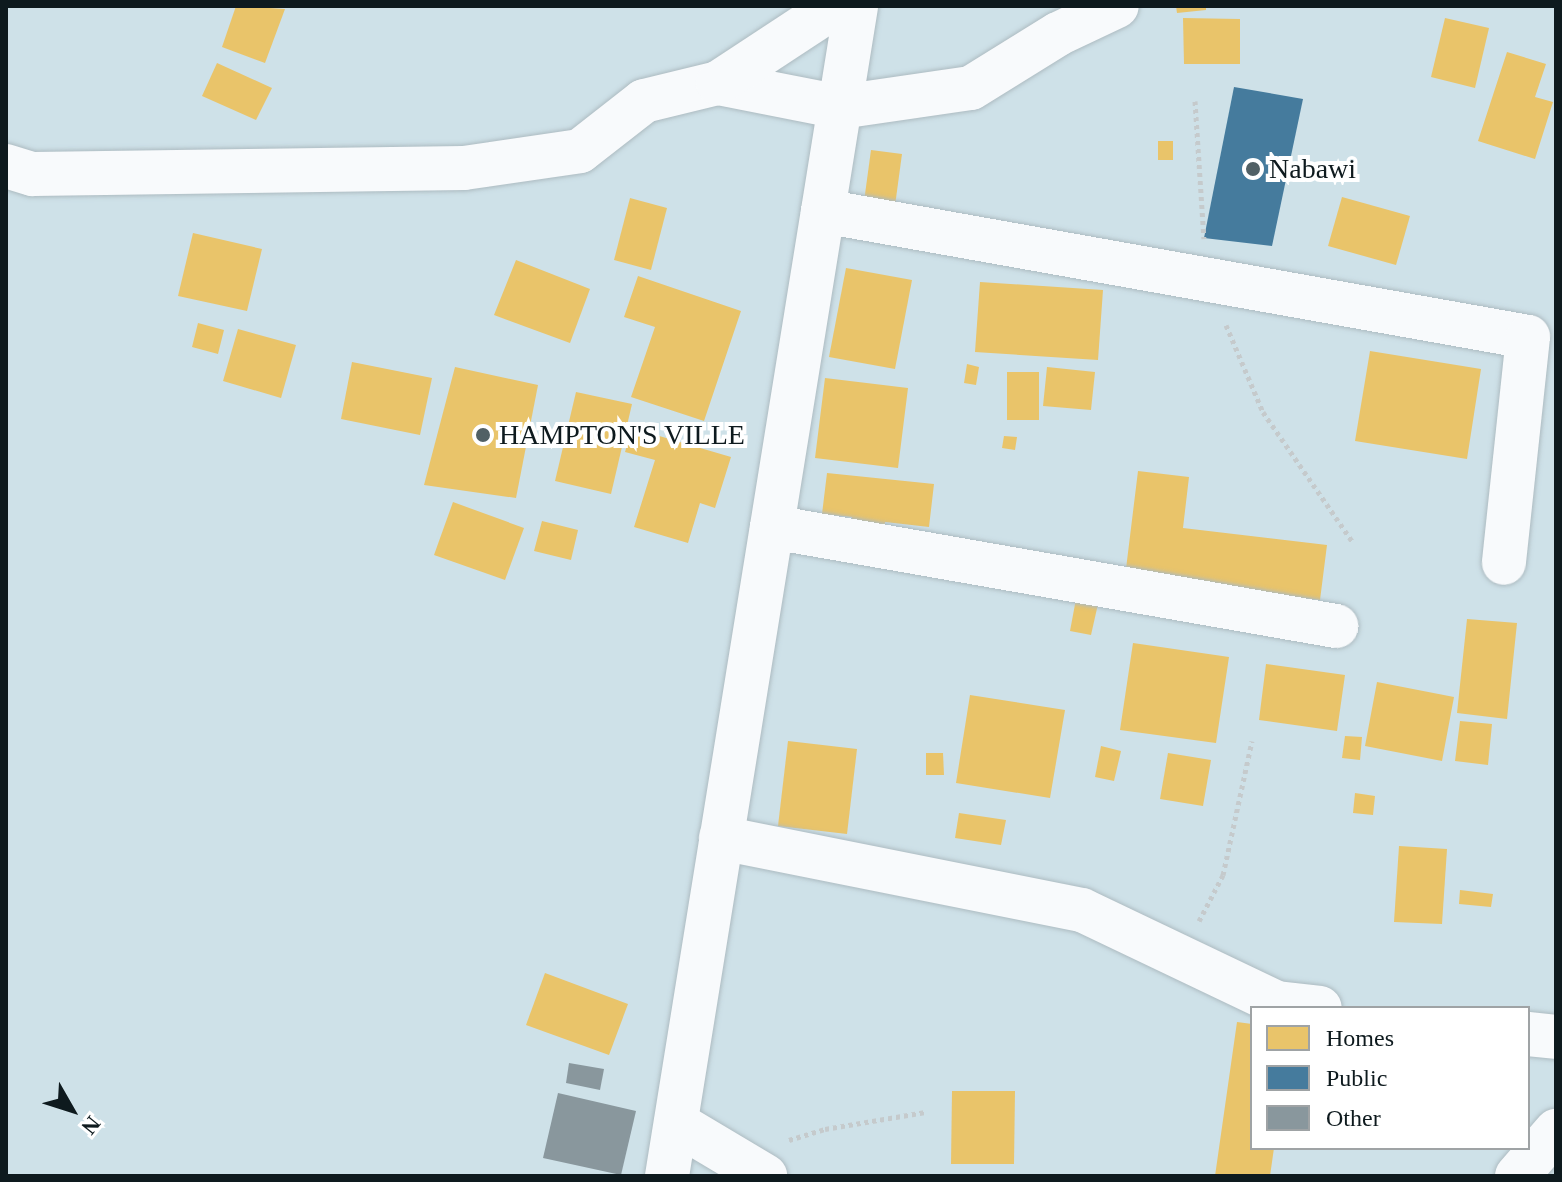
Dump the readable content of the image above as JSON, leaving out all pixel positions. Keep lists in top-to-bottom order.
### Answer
{
  "places": ["Nabawi", "HAMPTON'S VILLE"],
  "legend": ["Homes", "Public", "Other"],
  "north": "bottom right"
}
